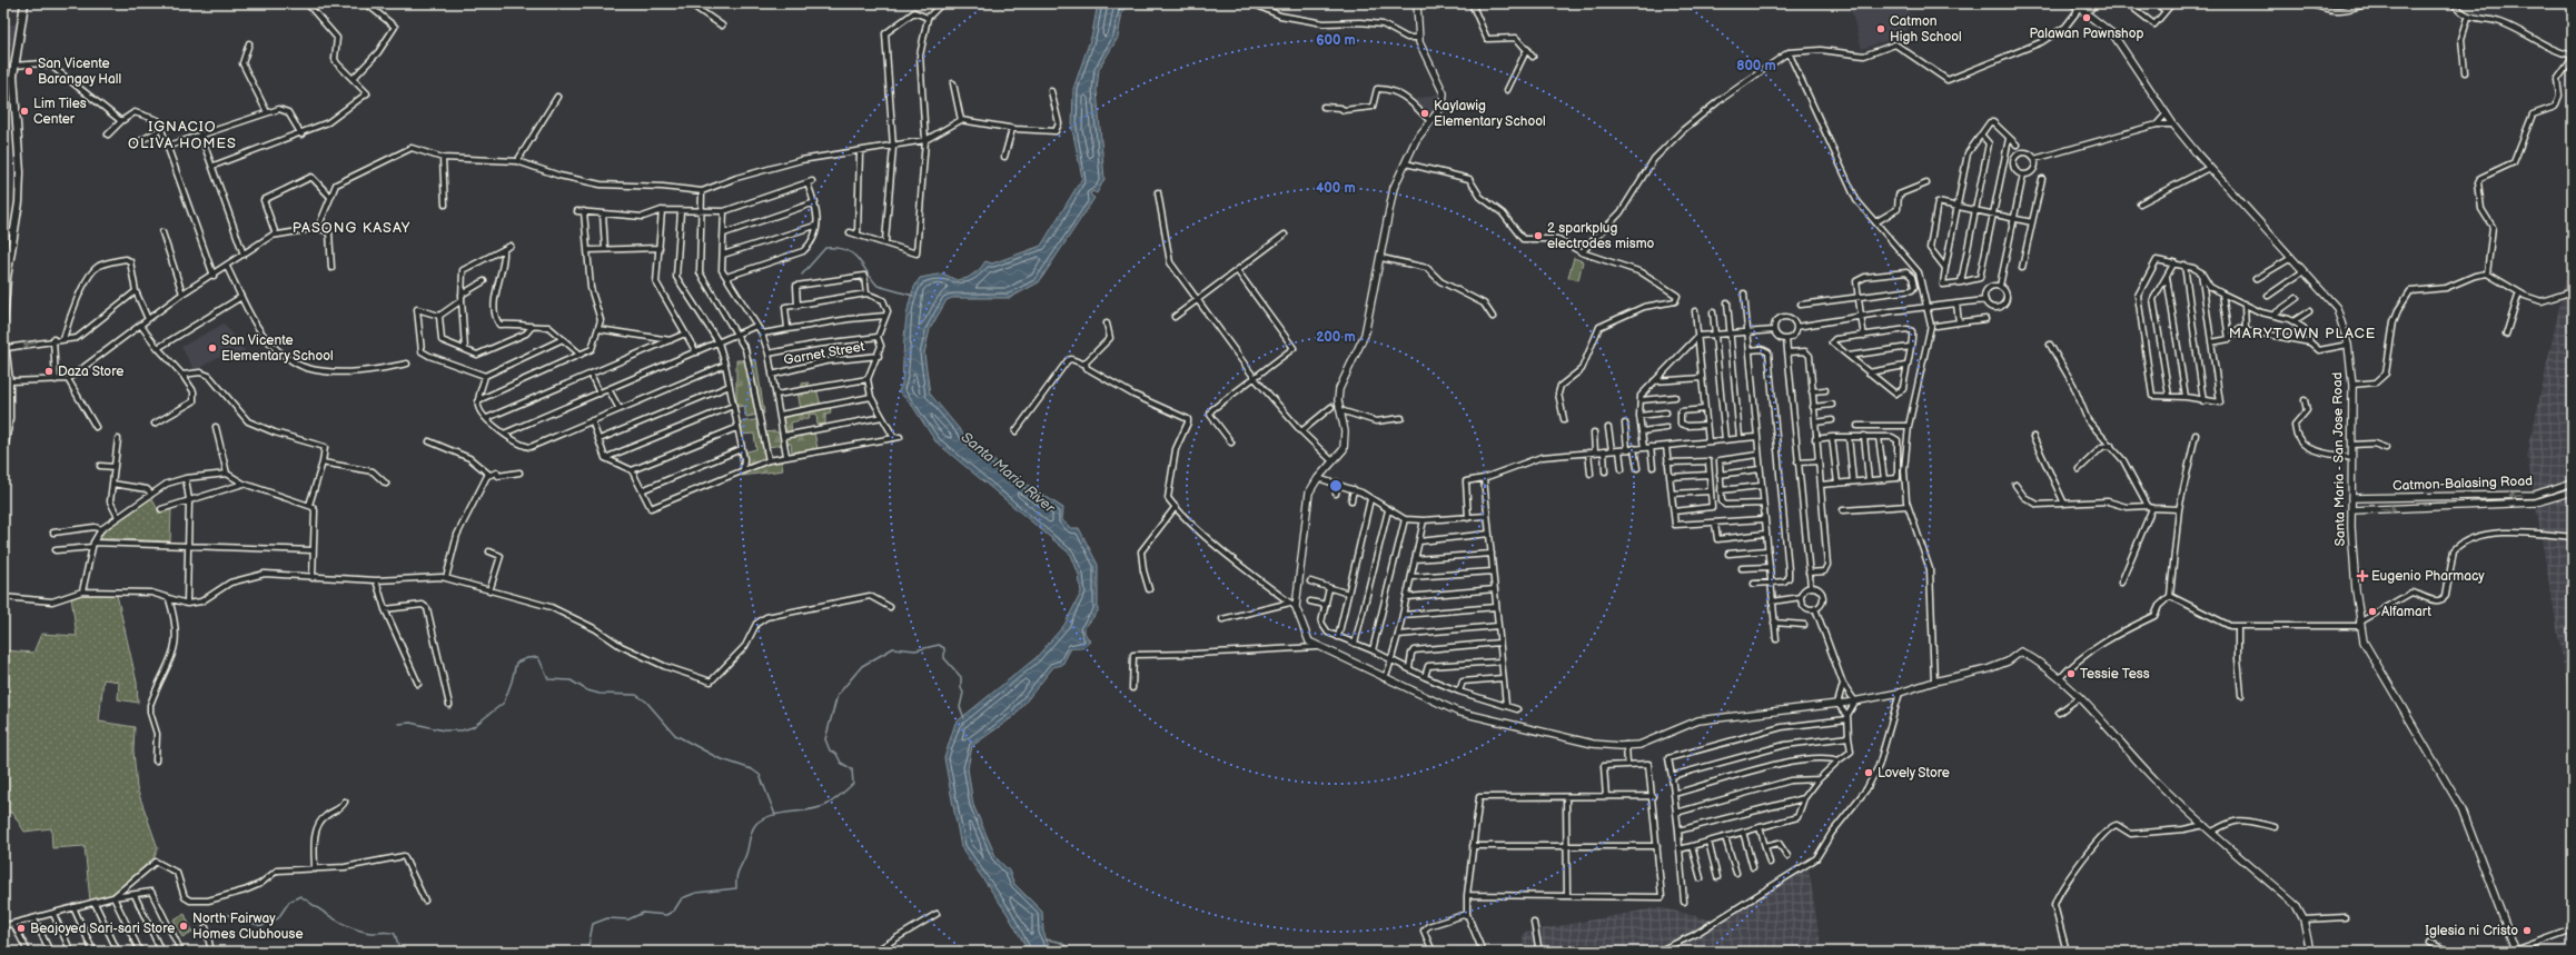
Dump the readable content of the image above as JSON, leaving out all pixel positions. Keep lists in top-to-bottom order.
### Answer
{
  "streets": {
    "street": ["Garnet Street", "Santa Maria - San Jose Road", "Catmon-Balasing Road"]
  },
  "crossings": [
    ["Santa Maria - San Jose Road", "Catmon-Balasing Road"]
  ],
  "districts": ["IGNACIO OLIVA HOMES", "PASONG KASAY", "MARYTOWN PLACE"],
  "water": ["Santa Maria River"],
  "places": {
    "other": [
      "Palawan Pawnshop",
      "Catmon High School",
      "San Vicente Barangay Hall",
      "Lim Tiles Center",
      "Kaylawig Elementary School",
      "2 sparkplug electrodes mismo",
      "San Vicente Elementary School",
      "Daza Store",
      "Alfamart",
      "Tessie Tess",
      "Lovely Store",
      "North Fairway Homes Clubhouse",
      "Beajoyed Sari-sari Store",
      "Iglesia ni Cristo"
    ],
    "health": ["Eugenio Pharmacy"]
  },
  "rings": [
    "600 m",
    "800 m",
    "400 m",
    "200 m"
  ]
}
